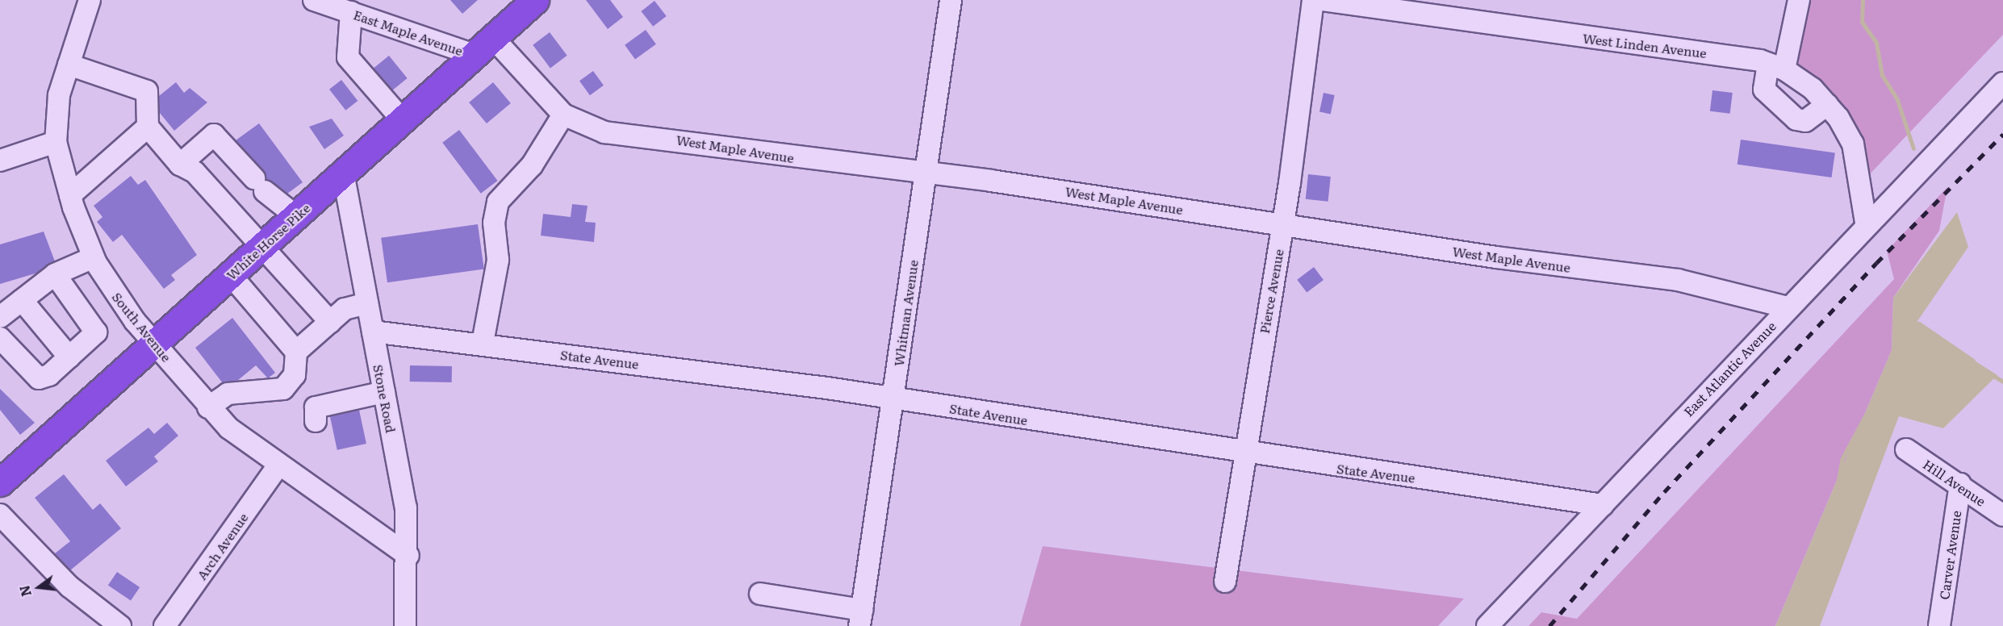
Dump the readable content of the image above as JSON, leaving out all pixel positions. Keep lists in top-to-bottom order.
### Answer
{
  "streets": {
    "highway": ["White Horse Pike"],
    "street": [
      "East Maple Avenue",
      "West Linden Avenue",
      "West Maple Avenue",
      "Pierce Avenue",
      "Whitman Avenue",
      "South Avenue",
      "State Avenue",
      "East Atlantic Avenue",
      "Stone Road",
      "Hill Avenue",
      "Arch Avenue",
      "Carver Avenue"
    ]
  },
  "crossings": [
    ["East Maple Avenue", "West Maple Avenue"],
    ["East Maple Avenue", "White Horse Pike"],
    ["West Linden Avenue", "East Atlantic Avenue"],
    ["West Maple Avenue", "White Horse Pike"],
    ["West Maple Avenue", "Pierce Avenue"],
    ["West Maple Avenue", "Whitman Avenue"],
    ["West Maple Avenue", "East Atlantic Avenue"],
    ["White Horse Pike", "South Avenue"],
    ["White Horse Pike", "Stone Road"],
    ["Pierce Avenue", "State Avenue"],
    ["Whitman Avenue", "State Avenue"],
    ["South Avenue", "Stone Road"],
    ["South Avenue", "Arch Avenue"],
    ["State Avenue", "East Atlantic Avenue"],
    ["State Avenue", "Stone Road"],
    ["Hill Avenue", "Carver Avenue"]
  ],
  "north": "left"
}
